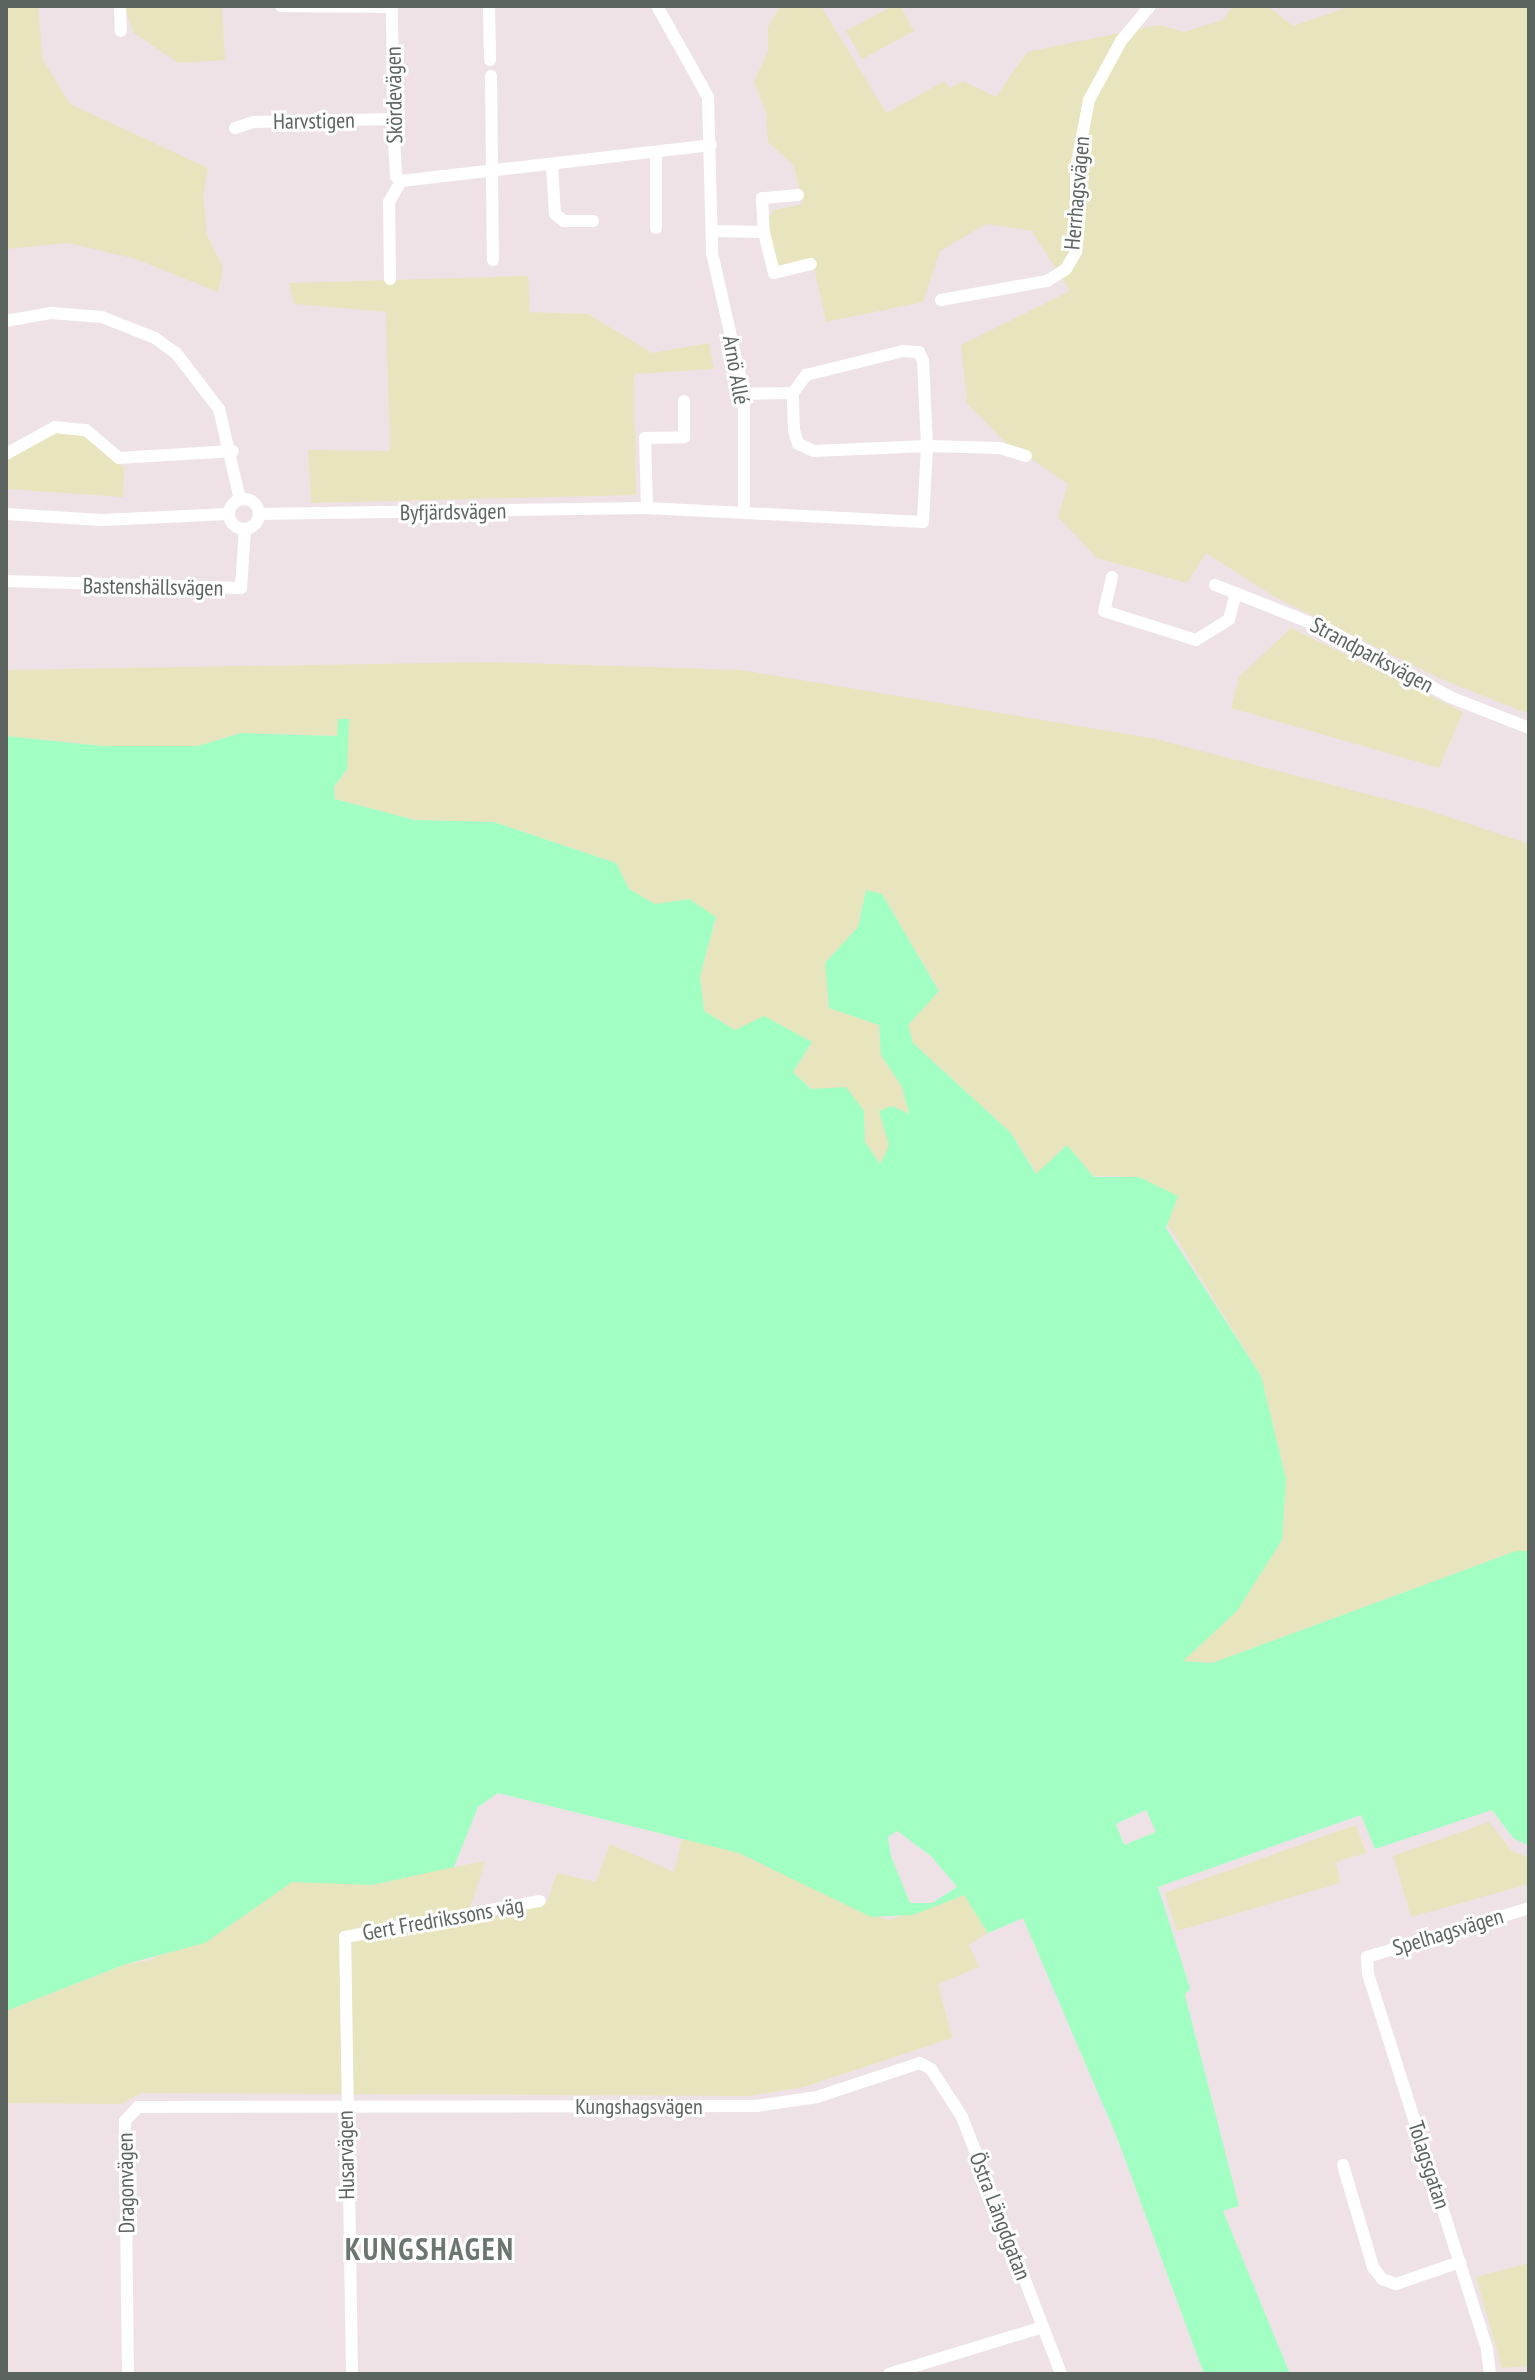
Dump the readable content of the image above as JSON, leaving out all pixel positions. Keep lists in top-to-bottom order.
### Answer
{
  "streets": {
    "street": [
      "Skördevägen",
      "Harvstigen",
      "Herrhagsvägen",
      "Arnö Allé",
      "Byfjärdsvägen",
      "Bastenshällsvägen",
      "Strandparksvägen",
      "Gert Fredrikssons väg",
      "Spelhagsvägen",
      "Kungshagsvägen",
      "Husarvägen",
      "Tolagsgatan",
      "Dragonvägen",
      "Östra Längdgatan"
    ]
  },
  "crossings": [
    ["Skördevägen", "Harvstigen"],
    ["Arnö Allé", "Byfjärdsvägen"],
    ["Byfjärdsvägen", "Bastenshällsvägen"],
    ["Gert Fredrikssons väg", "Husarvägen"],
    ["Spelhagsvägen", "Tolagsgatan"],
    ["Kungshagsvägen", "Husarvägen"],
    ["Kungshagsvägen", "Dragonvägen"],
    ["Kungshagsvägen", "Östra Längdgatan"],
    ["Husarvägen", "Dragonvägen"]
  ],
  "districts": ["KUNGSHAGEN"]
}
